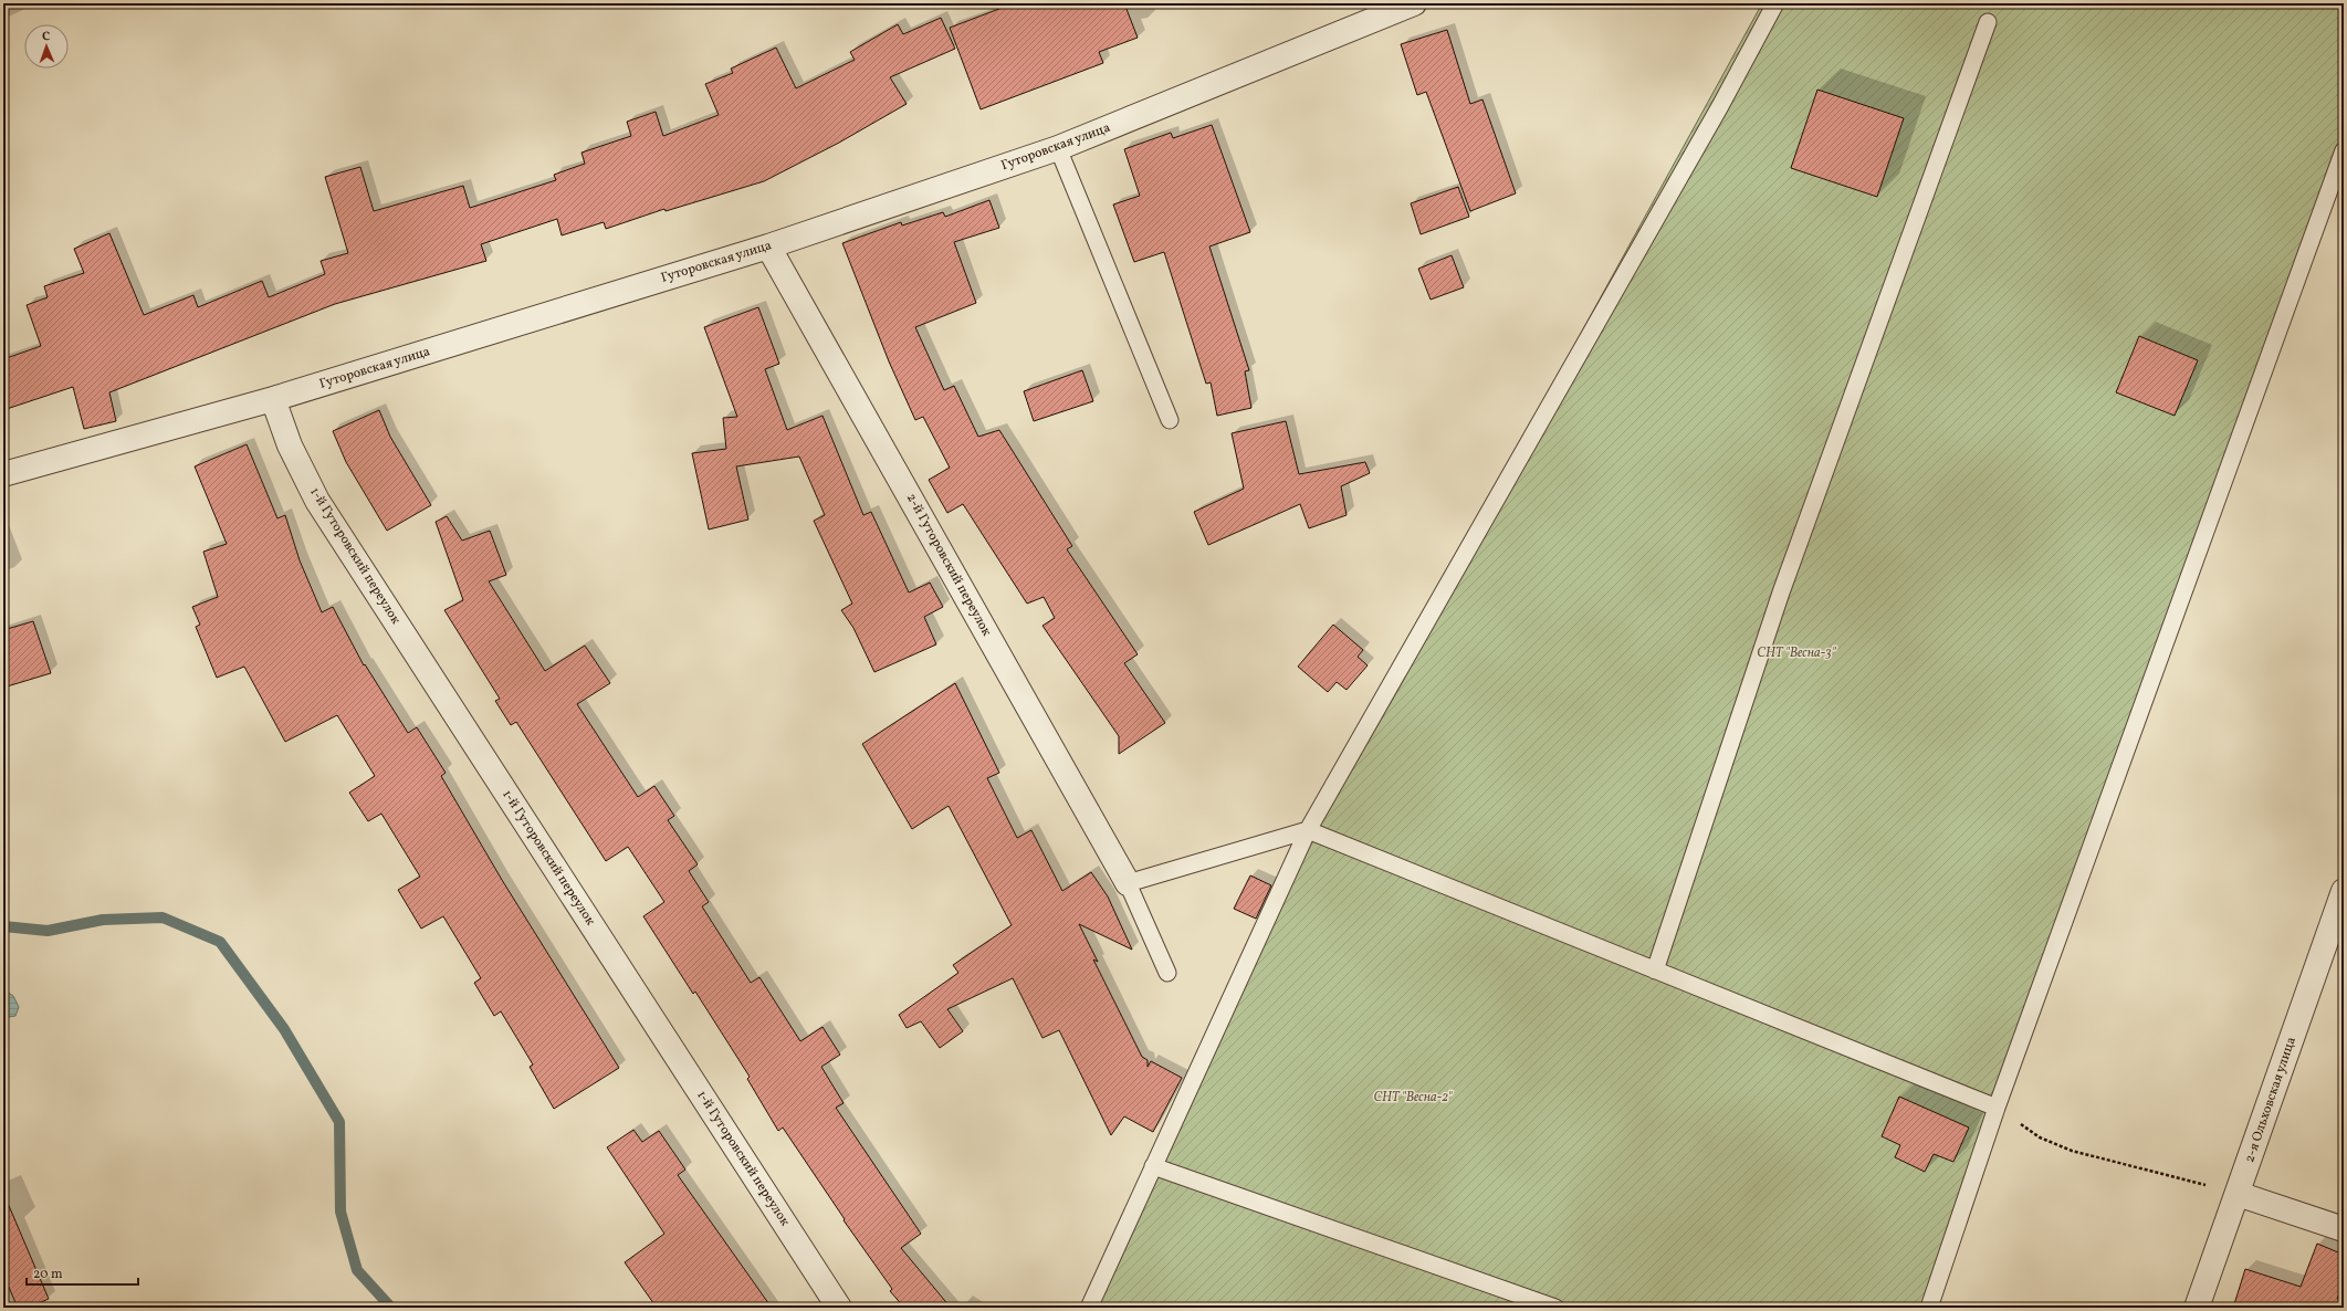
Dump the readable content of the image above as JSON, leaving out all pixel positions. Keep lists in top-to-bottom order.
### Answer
{
  "streets": {
    "street": [
      "Гуторовская улица",
      "1-й Гуторовский переулок",
      "2-й Гуторовский переулок",
      "2-я Ольховская улица"
    ]
  },
  "crossings": [
    ["Гуторовская улица", "1-й Гуторовский переулок"],
    ["Гуторовская улица", "2-й Гуторовский переулок"]
  ],
  "parks": ["СНТ \"Весна-3\"", "СНТ \"Весна-2\""],
  "scale_bar": "20 m",
  "north": "top"
}
